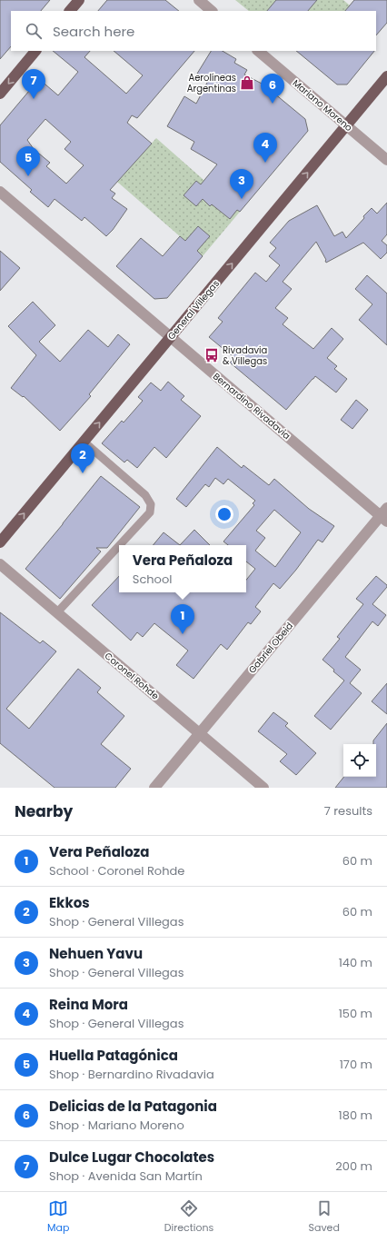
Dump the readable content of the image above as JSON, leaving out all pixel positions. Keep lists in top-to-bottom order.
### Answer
{
  "streets": {
    "main road": ["General Villegas"],
    "street": [
      "Mariano Moreno",
      "Bernardino Rivadavia",
      "Gabriel Obeid",
      "Coronel Rohde"
    ]
  },
  "crossings": [
    ["Mariano Moreno", "General Villegas"],
    ["General Villegas", "Bernardino Rivadavia"],
    ["Bernardino Rivadavia", "Gabriel Obeid"],
    ["Gabriel Obeid", "Coronel Rohde"]
  ],
  "one_way": ["General Villegas"],
  "places": {
    "shop": ["Aerolíneas Argentinas"],
    "bus stop": ["Rivadavia & Villegas"]
  },
  "page": {
    "search": "Search here",
    "pins": [
      "7",
      "6",
      "4",
      "5",
      "3",
      "2",
      "1"
    ],
    "popup": ["Vera Peñaloza", "School"],
    "heading": ["Nearby", "7 results"],
    "list": [
      {
        "mark": "1",
        "name": "Vera Peñaloza",
        "note": "School · Coronel Rohde",
        "value": "60 m"
      },
      {
        "mark": "2",
        "name": "Ekkos",
        "note": "Shop · General Villegas",
        "value": "60 m"
      },
      {
        "mark": "3",
        "name": "Nehuen Yavu",
        "note": "Shop · General Villegas",
        "value": "140 m"
      },
      {
        "mark": "4",
        "name": "Reina Mora",
        "note": "Shop · General Villegas",
        "value": "150 m"
      },
      {
        "mark": "5",
        "name": "Huella Patagónica",
        "note": "Shop · Bernardino Rivadavia",
        "value": "170 m"
      },
      {
        "mark": "6",
        "name": "Delicias de la Patagonia",
        "note": "Shop · Mariano Moreno",
        "value": "180 m"
      },
      {
        "mark": "7",
        "name": "Dulce Lugar Chocolates",
        "note": "Shop · Avenida San Martín",
        "value": "200 m"
      }
    ],
    "nav": ["Map", "Directions", "Saved"]
  }
}
